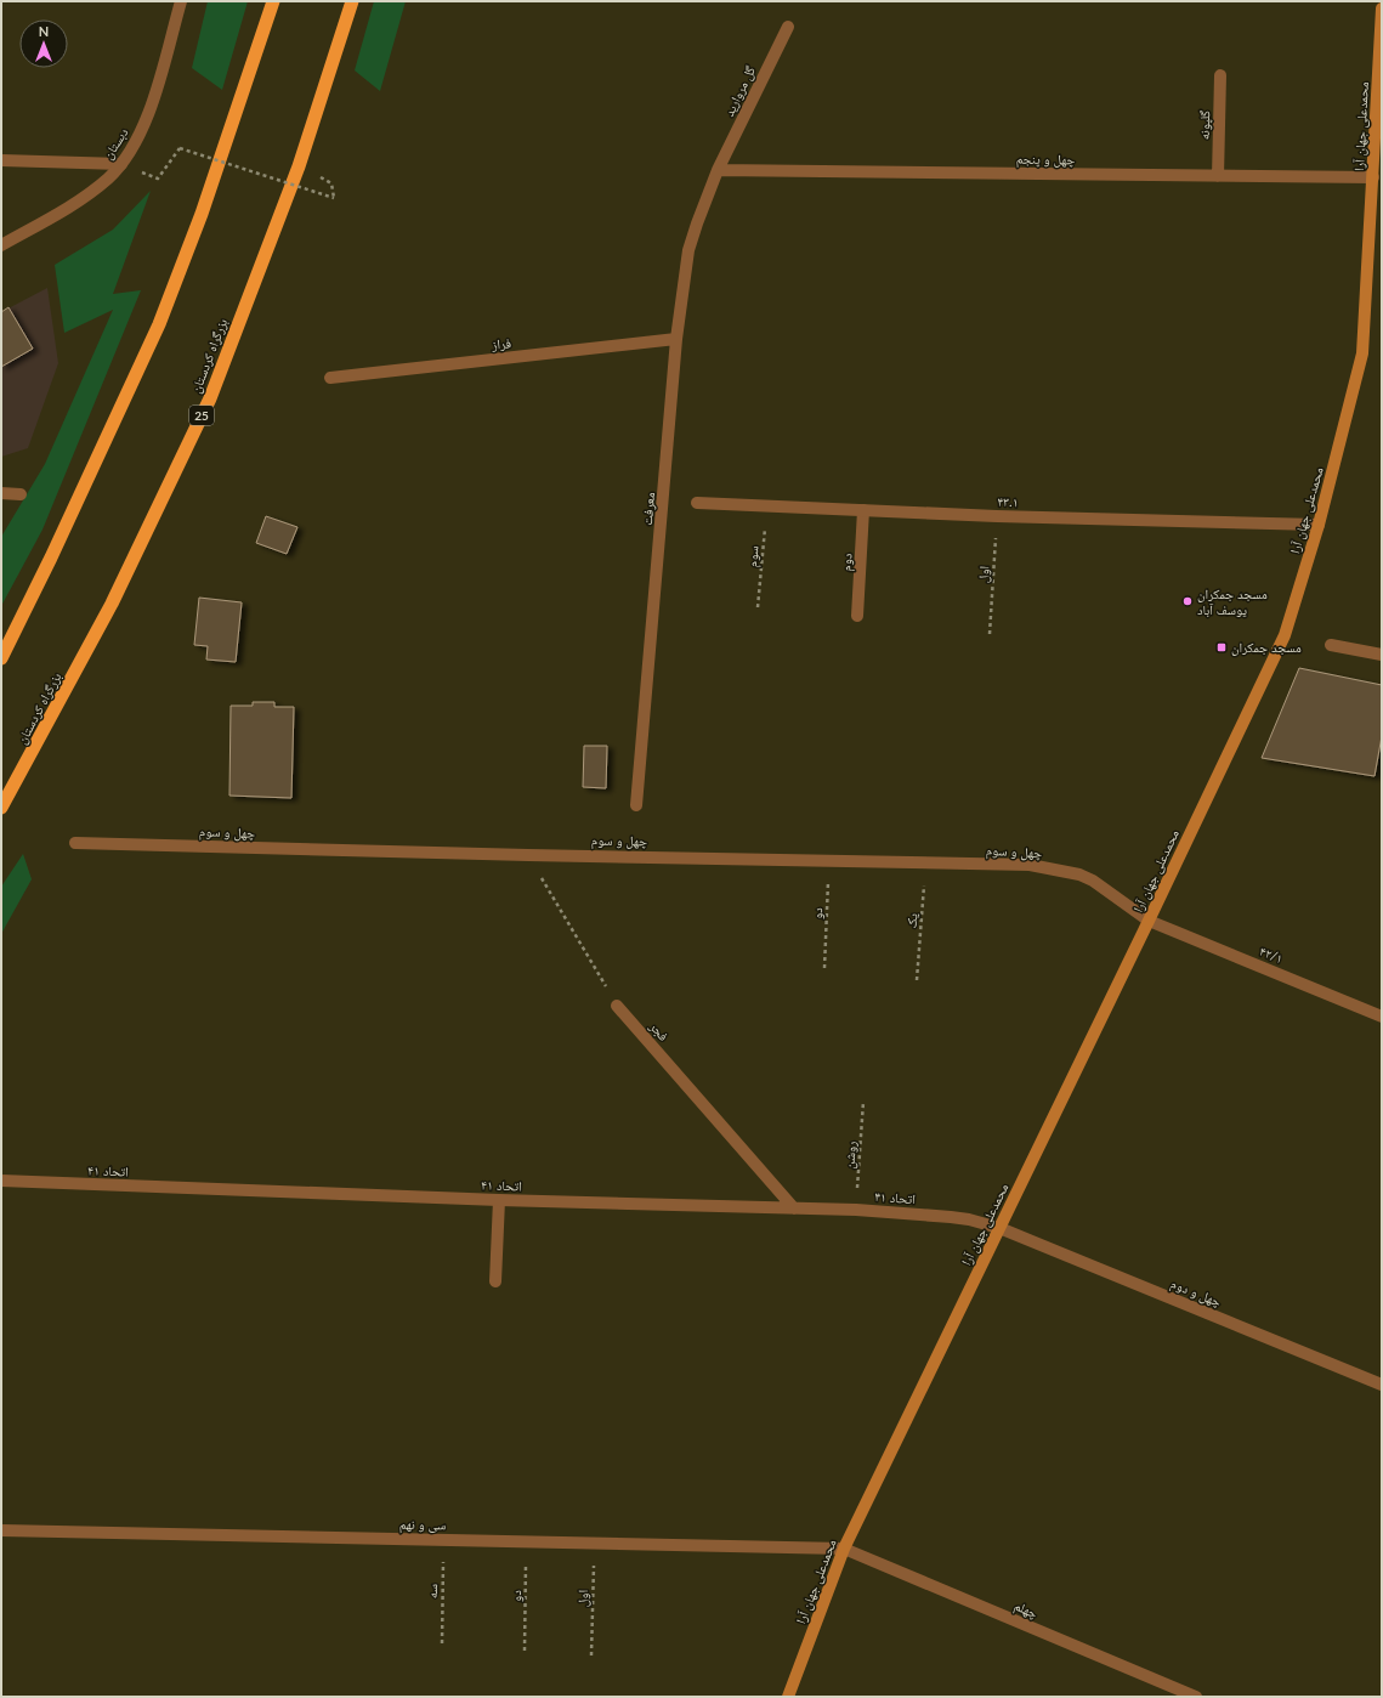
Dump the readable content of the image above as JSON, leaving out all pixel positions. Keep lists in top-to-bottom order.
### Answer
{
  "streets": {
    "highway": ["بزرگراه کردستان", "25"],
    "main road": ["محمدعلی جهان آرا"],
    "street": [
      "گل مروارید",
      "گلپونه",
      "دبستان",
      "چهل و پنجم",
      "فراز",
      "۴۳.۱",
      "معرفت",
      "دوم",
      "چهل و سوم",
      "۴۲/۱",
      "فجر",
      "اتحاد ۴۱",
      "چهل و دوم",
      "سی و نهم",
      "چهلم"
    ],
    "path": [
      "سوم",
      "اول",
      "دو",
      "یک",
      "روشن",
      "سه"
    ]
  },
  "crossings": [
    ["گل مروارید", "چهل و پنجم"],
    ["گل مروارید", "معرفت"],
    ["گلپونه", "چهل و پنجم"],
    ["محمدعلی جهان آرا", "چهل و پنجم"],
    ["محمدعلی جهان آرا", "۴۳.۱"],
    ["محمدعلی جهان آرا", "چهل و سوم"],
    ["محمدعلی جهان آرا", "۴۲/۱"],
    ["محمدعلی جهان آرا", "اتحاد ۴۱"],
    ["محمدعلی جهان آرا", "چهل و دوم"],
    ["محمدعلی جهان آرا", "سی و نهم"],
    ["محمدعلی جهان آرا", "چهلم"],
    ["چهل و پنجم", "معرفت"],
    ["فراز", "معرفت"],
    ["۴۳.۱", "سوم"],
    ["۴۳.۱", "دوم"],
    ["۴۳.۱", "اول"],
    ["اول", "سی و نهم"],
    ["چهل و سوم", "دو"],
    ["چهل و سوم", "یک"],
    ["چهل و سوم", "۴۲/۱"],
    ["دو", "سی و نهم"],
    ["فجر", "اتحاد ۴۱"],
    ["روشن", "اتحاد ۴۱"],
    ["اتحاد ۴۱", "چهل و دوم"],
    ["سی و نهم", "سه"],
    ["سی و نهم", "چهلم"]
  ],
  "places": {
    "other": ["مسجد جمکران یوسف آباد"],
    "transit": ["مسجد جمکران"]
  },
  "north": "top"
}
